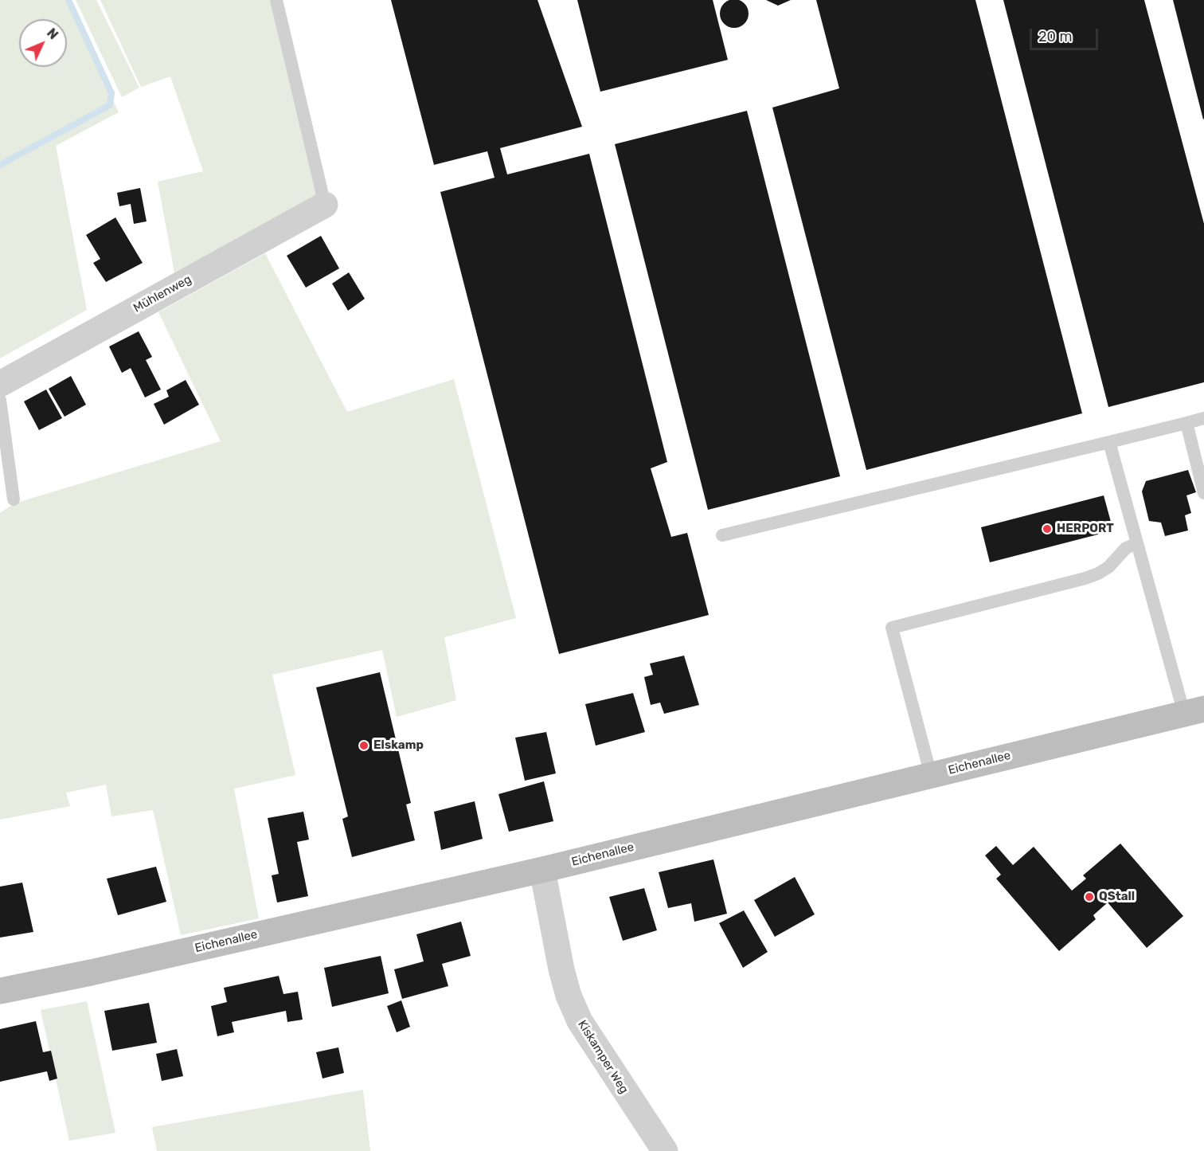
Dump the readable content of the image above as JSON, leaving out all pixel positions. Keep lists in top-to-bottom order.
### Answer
{
  "streets": {
    "street": ["Mühlenweg", "Eichenallee", "Kiskamper Weg"]
  },
  "crossings": [
    ["Eichenallee", "Kiskamper Weg"]
  ],
  "places": ["HERPORT", "Elskamp", "QStall"],
  "scale_bar": "20 m",
  "north": "top right"
}
